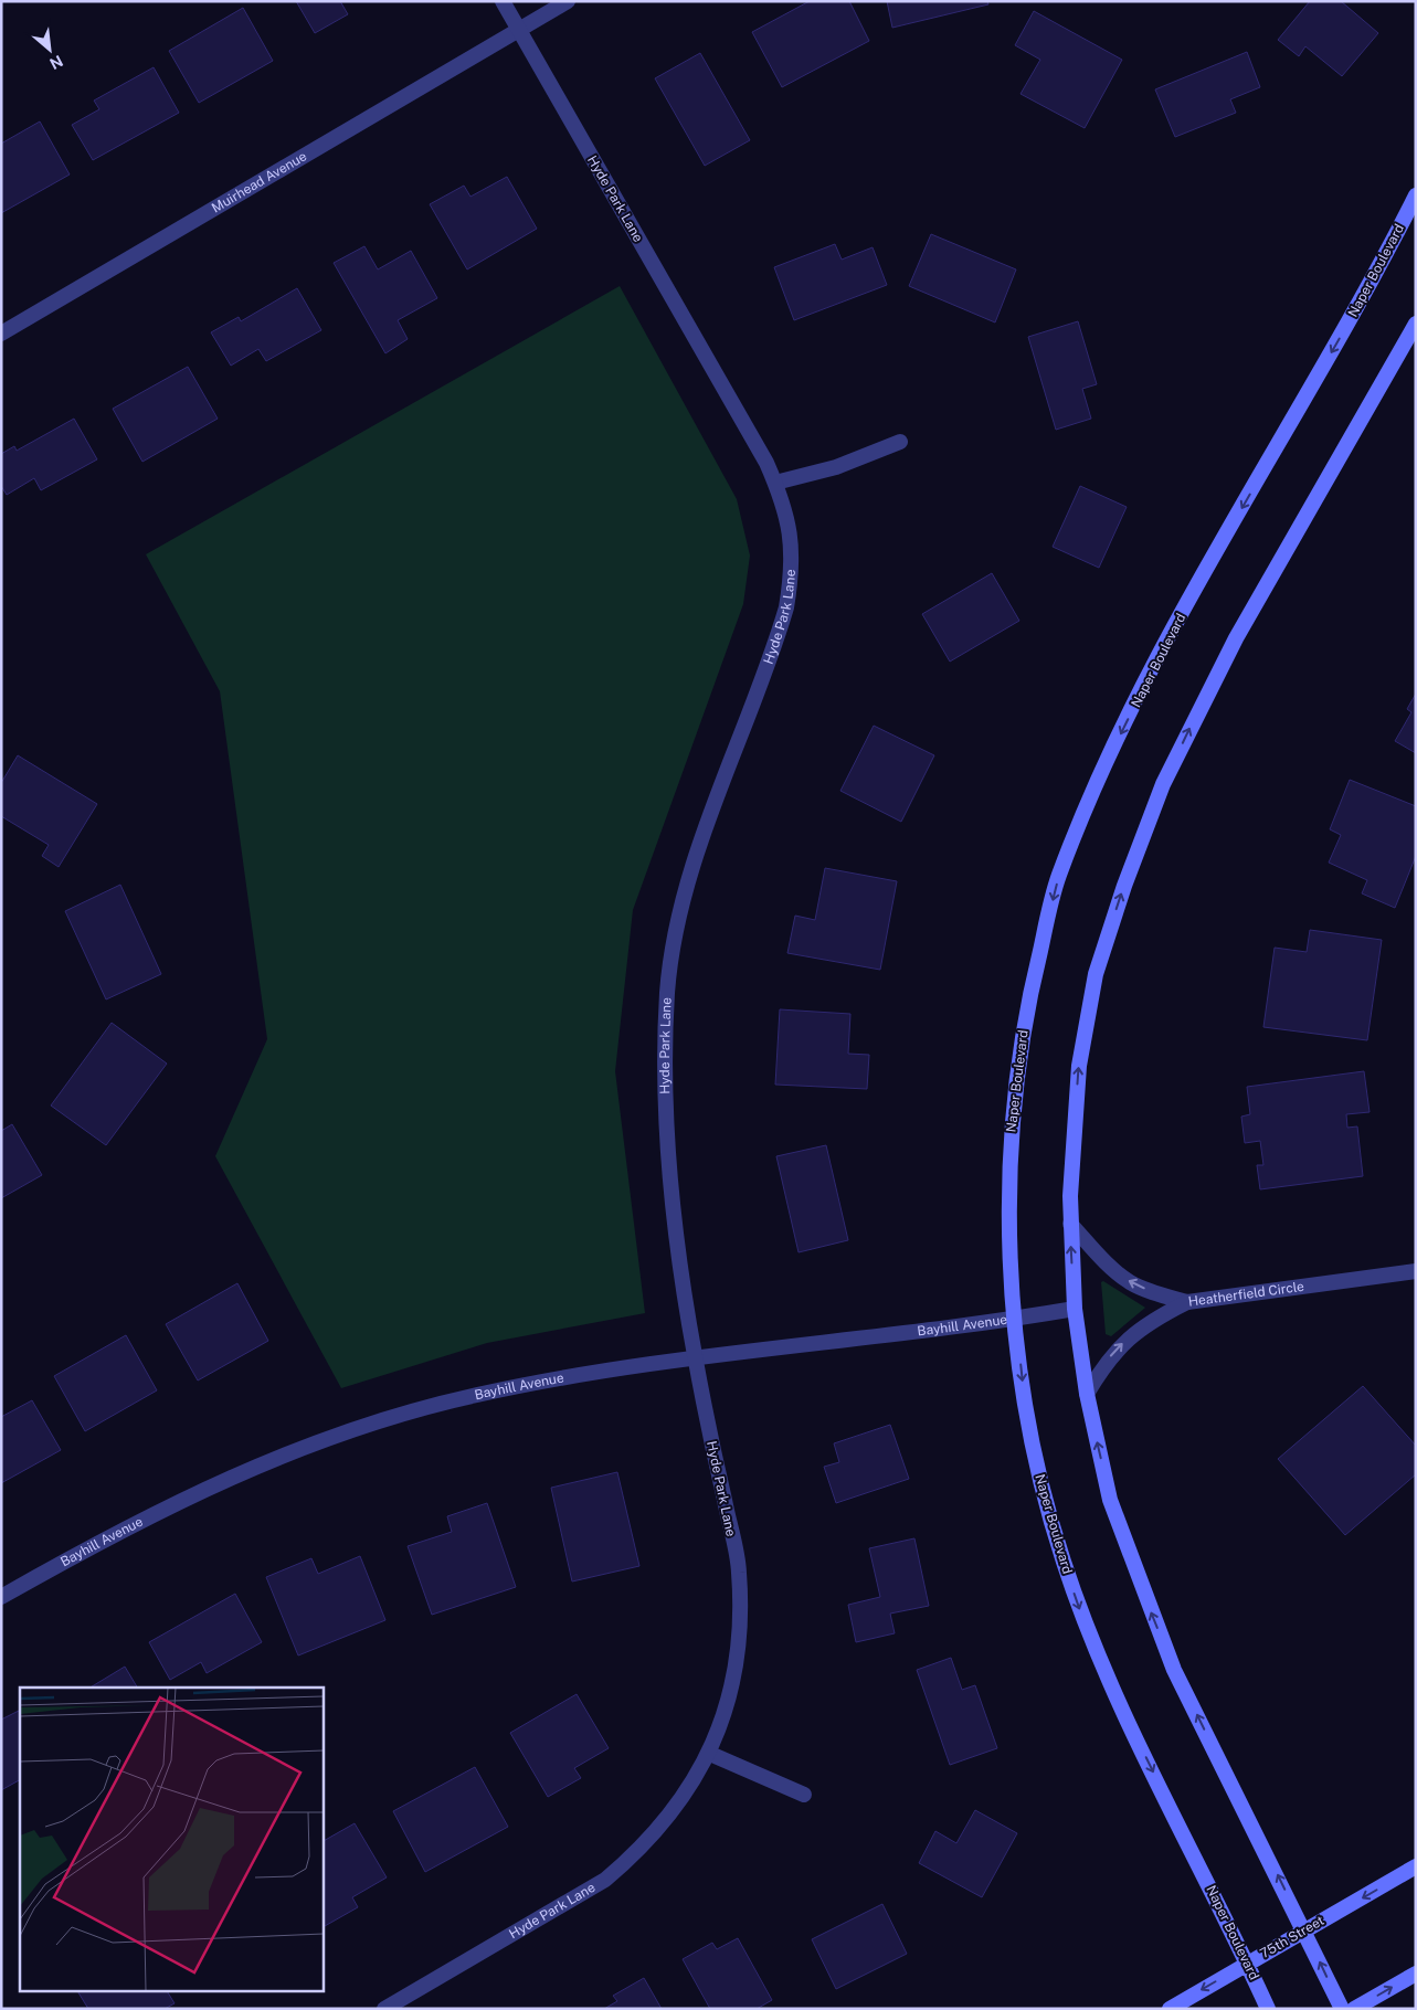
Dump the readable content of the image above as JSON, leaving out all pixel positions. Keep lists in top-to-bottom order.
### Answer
{
  "streets": {
    "main road": ["Naper Boulevard", "75th Street"],
    "street": [
      "Muirhead Avenue",
      "Hyde Park Lane",
      "Heatherfield Circle",
      "Bayhill Avenue"
    ]
  },
  "crossings": [
    ["Muirhead Avenue", "Hyde Park Lane"],
    ["Hyde Park Lane", "Bayhill Avenue"],
    ["Naper Boulevard", "Bayhill Avenue"],
    ["Naper Boulevard", "75th Street"]
  ],
  "one_way": ["Heatherfield Circle"],
  "north": "bottom right"
}
